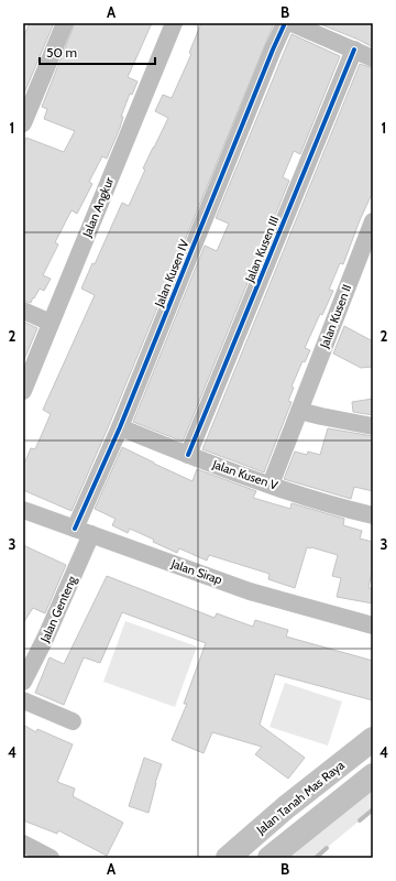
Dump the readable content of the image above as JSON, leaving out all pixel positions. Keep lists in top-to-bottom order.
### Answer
{
  "streets": {
    "street": [
      "Jalan Angkur",
      "Jalan Kusen III",
      "Jalan Kusen IV",
      "Jalan Kusen II",
      "Jalan Kusen V",
      "Jalan Sirap",
      "Jalan Genteng",
      "Jalan Tanah Mas Raya"
    ]
  },
  "crossings": [
    ["Jalan Kusen III", "Jalan Kusen V"],
    ["Jalan Kusen IV", "Jalan Kusen V"],
    ["Jalan Kusen IV", "Jalan Sirap"],
    ["Jalan Kusen IV", "Jalan Genteng"],
    ["Jalan Kusen II", "Jalan Kusen V"],
    ["Jalan Sirap", "Jalan Genteng"]
  ],
  "scale_bar": "50 m",
  "grid": {
    "columns": ["A", "B"],
    "rows": [
      "1",
      "2",
      "3",
      "4"
    ]
  }
}
